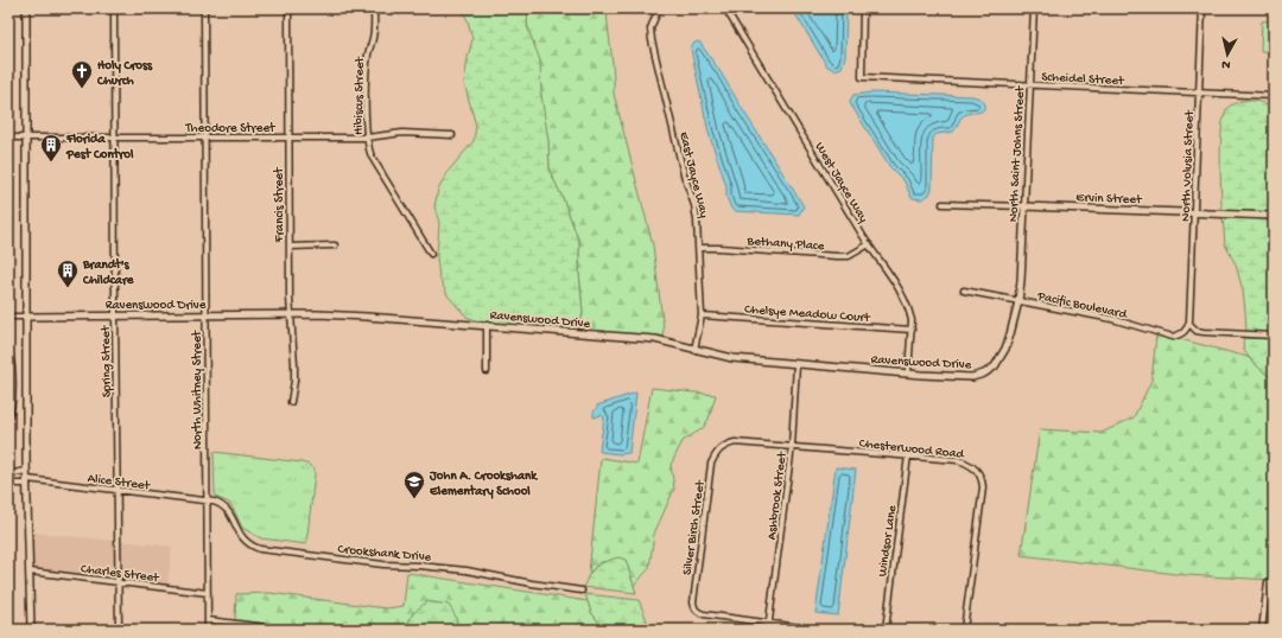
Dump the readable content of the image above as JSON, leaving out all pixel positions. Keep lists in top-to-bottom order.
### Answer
{
  "streets": {
    "street": [
      "Scheidel Street",
      "Hibiscus Street",
      "Theodore Street",
      "North Saint Johns Street",
      "North Volusia Street",
      "East Jayce Way",
      "West Jayce Way",
      "Ervin Street",
      "Francis Street",
      "Bethany Place",
      "Ravenswood Drive",
      "Pacific Boulevard",
      "Chelsye Meadow Court",
      "Spring Street",
      "North Whitney Street",
      "Chesterwood Road",
      "Alice Street",
      "Ashbrook Street",
      "Silver Birch Street",
      "Windsor Lane",
      "Crookshank Drive",
      "Charles Street"
    ]
  },
  "crossings": [
    ["Scheidel Street", "North Saint Johns Street"],
    ["Scheidel Street", "North Volusia Street"],
    ["Hibiscus Street", "Theodore Street"],
    ["Theodore Street", "Francis Street"],
    ["Theodore Street", "Spring Street"],
    ["Theodore Street", "North Whitney Street"],
    ["North Saint Johns Street", "Ervin Street"],
    ["North Saint Johns Street", "Ravenswood Drive"],
    ["North Saint Johns Street", "Pacific Boulevard"],
    ["North Volusia Street", "Ervin Street"],
    ["North Volusia Street", "Pacific Boulevard"],
    ["East Jayce Way", "Bethany Place"],
    ["East Jayce Way", "Ravenswood Drive"],
    ["East Jayce Way", "Chelsye Meadow Court"],
    ["West Jayce Way", "Bethany Place"],
    ["West Jayce Way", "Ravenswood Drive"],
    ["West Jayce Way", "Chelsye Meadow Court"],
    ["Francis Street", "Ravenswood Drive"],
    ["Ravenswood Drive", "Pacific Boulevard"],
    ["Ravenswood Drive", "Spring Street"],
    ["Ravenswood Drive", "North Whitney Street"],
    ["Ravenswood Drive", "Ashbrook Street"],
    ["Spring Street", "Alice Street"],
    ["Spring Street", "Charles Street"],
    ["North Whitney Street", "Alice Street"],
    ["North Whitney Street", "Crookshank Drive"],
    ["North Whitney Street", "Charles Street"],
    ["Chesterwood Road", "Ashbrook Street"],
    ["Chesterwood Road", "Silver Birch Street"],
    ["Chesterwood Road", "Windsor Lane"],
    ["Alice Street", "Crookshank Drive"],
    ["Ashbrook Street", "Silver Birch Street"]
  ],
  "places": {
    "church": ["Holy Cross Church"],
    "building": ["Florida Pest Control", "Brandt's Childcare"],
    "school or university": ["John A. Crookshank Elementary School"]
  },
  "north": "bottom"
}
